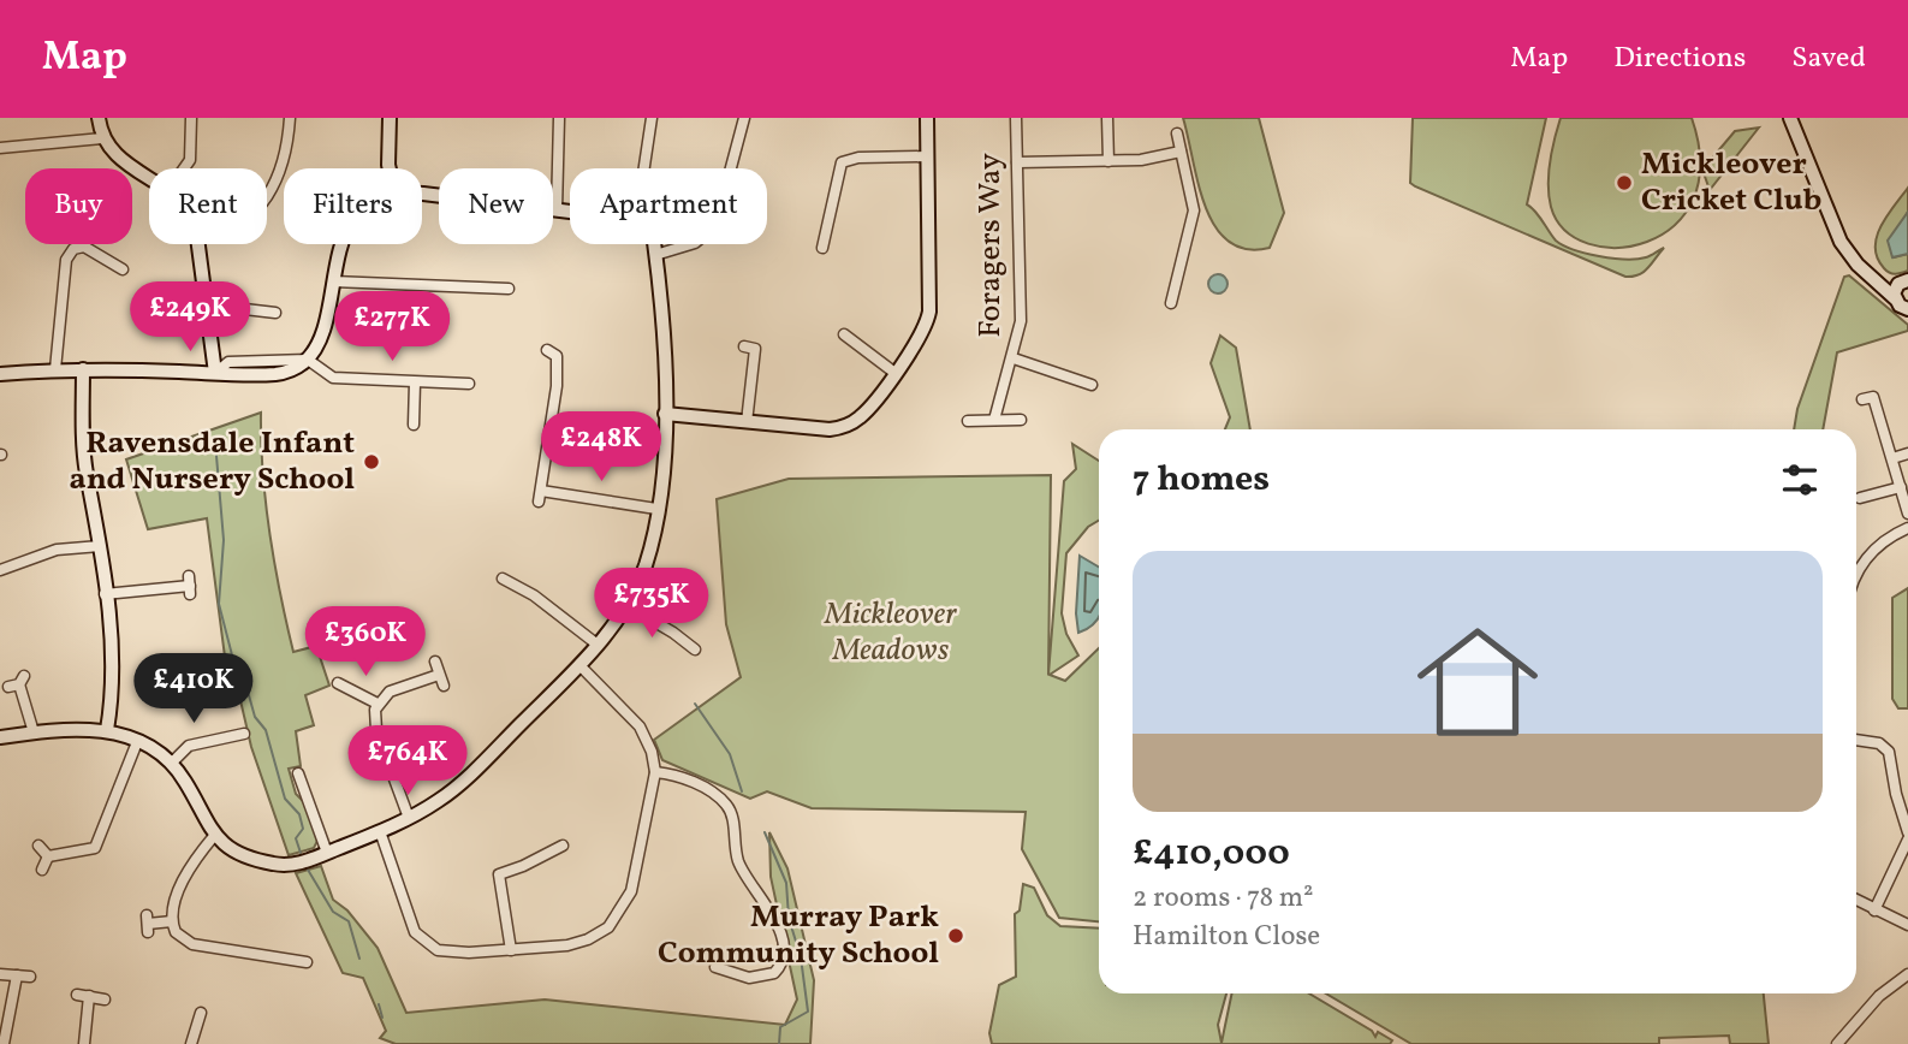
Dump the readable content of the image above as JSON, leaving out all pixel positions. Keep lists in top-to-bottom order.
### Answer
{
  "streets": {
    "street": ["Foragers Way"]
  },
  "parks": ["Mickleover Meadows"],
  "places": ["Mickleover Cricket Club", "Ravensdale Infant and Nursery School", "Murray Park Community School"],
  "page": {
    "header": "Map",
    "nav": ["Map", "Directions", "Saved"],
    "chip": [
      "Buy",
      "Rent",
      "Filters",
      "New",
      "Apartment"
    ],
    "price": [
      "£249K",
      "£277K",
      "£248K",
      "£735K",
      "£360K",
      "£410K",
      "£764K"
    ],
    "heading": "7 homes",
    "list": [
      {
        "name": "£410,000",
        "note": "2 rooms · 78 m² · Hamilton Close"
      }
    ]
  }
}
